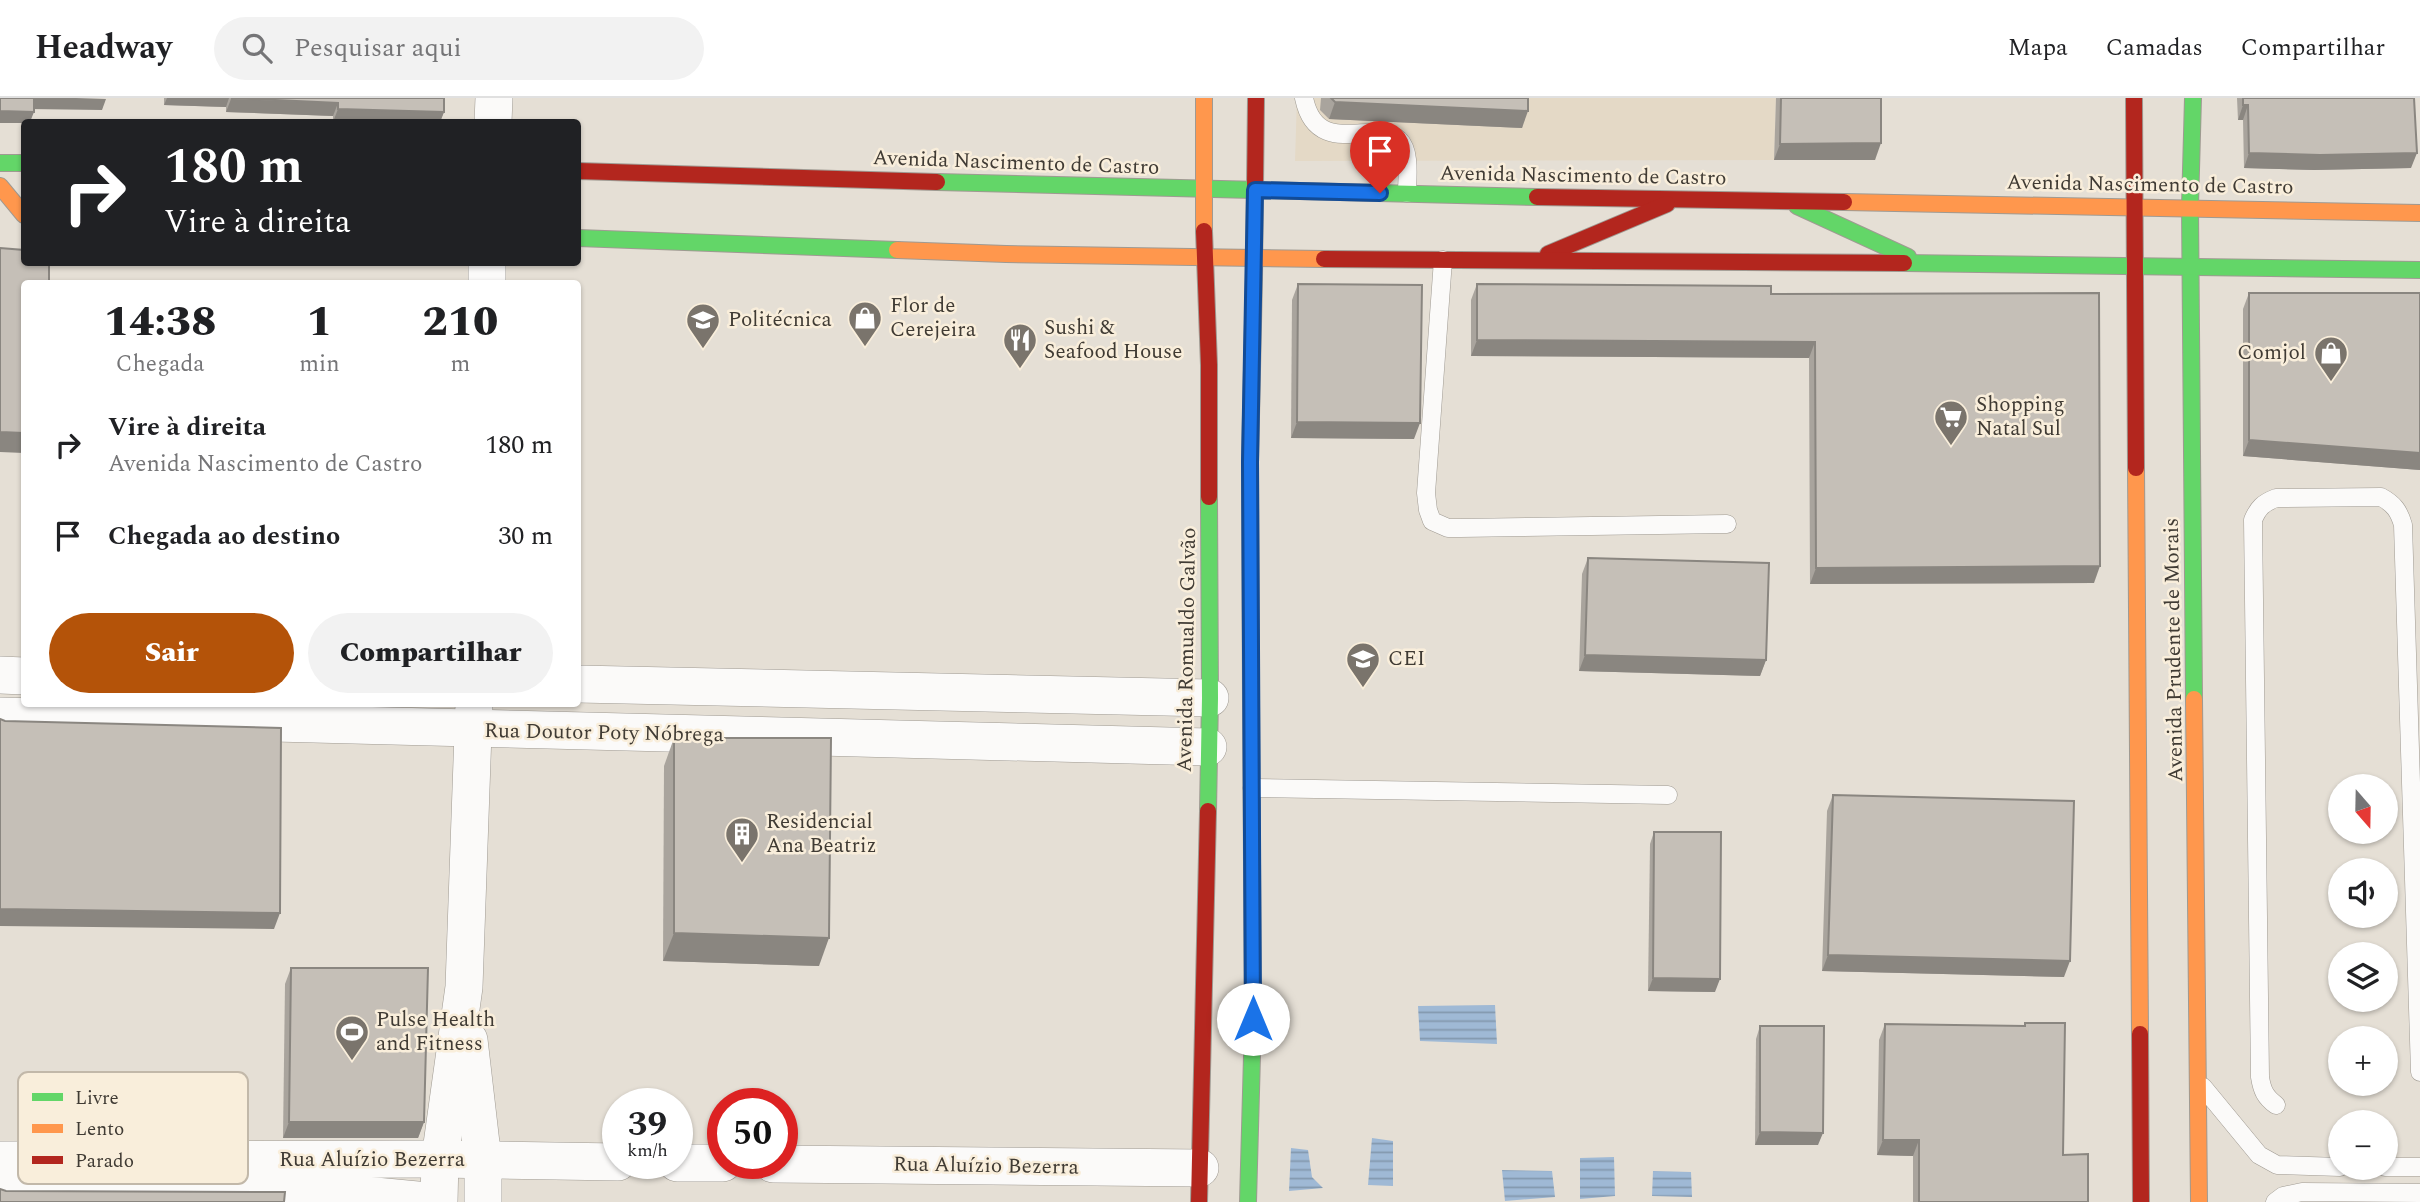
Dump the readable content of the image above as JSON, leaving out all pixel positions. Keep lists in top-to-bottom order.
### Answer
{
  "streets": {
    "main road": ["Avenida Nascimento de Castro", "Avenida Romualdo Galvão", "Avenida Prudente de Morais"],
    "street": ["Rua Doutor Poty Nóbrega", "Rua Aluízio Bezerra"]
  },
  "crossings": [
    ["Avenida Nascimento de Castro", "Avenida Romualdo Galvão"],
    ["Avenida Nascimento de Castro", "Avenida Prudente de Morais"],
    ["Avenida Romualdo Galvão", "Rua Doutor Poty Nóbrega"],
    ["Avenida Romualdo Galvão", "Rua Aluízio Bezerra"]
  ],
  "places": {
    "shop": ["Flor de Cerejeira", "Comjol"],
    "school or university": ["Politécnica", "CEI"],
    "restaurant": ["Sushi & Seafood House"],
    "supermarket": ["Shopping Natal Sul"],
    "building": ["Residencial Ana Beatriz"],
    "sports": ["Pulse Health and Fitness"]
  },
  "legend": ["Livre", "Lento", "Parado"],
  "north": "bottom",
  "page": {
    "header": "Headway",
    "search": "Pesquisar aqui",
    "nav": ["Mapa", "Camadas", "Compartilhar"],
    "turn": ["180 m", "Vire à direita"],
    "eta": [
      "14:38",
      "Chegada",
      "1",
      "min",
      "210",
      "m"
    ],
    "list": [
      {
        "name": "Vire à direita",
        "note": "Avenida Nascimento de Castro",
        "value": "180 m"
      },
      {
        "name": "Chegada ao destino",
        "value": "30 m"
      }
    ],
    "buttons": ["Sair", "Compartilhar"],
    "map_buttons": ["+", "−"],
    "speed": "39 km/h",
    "limit": "50"
  }
}
